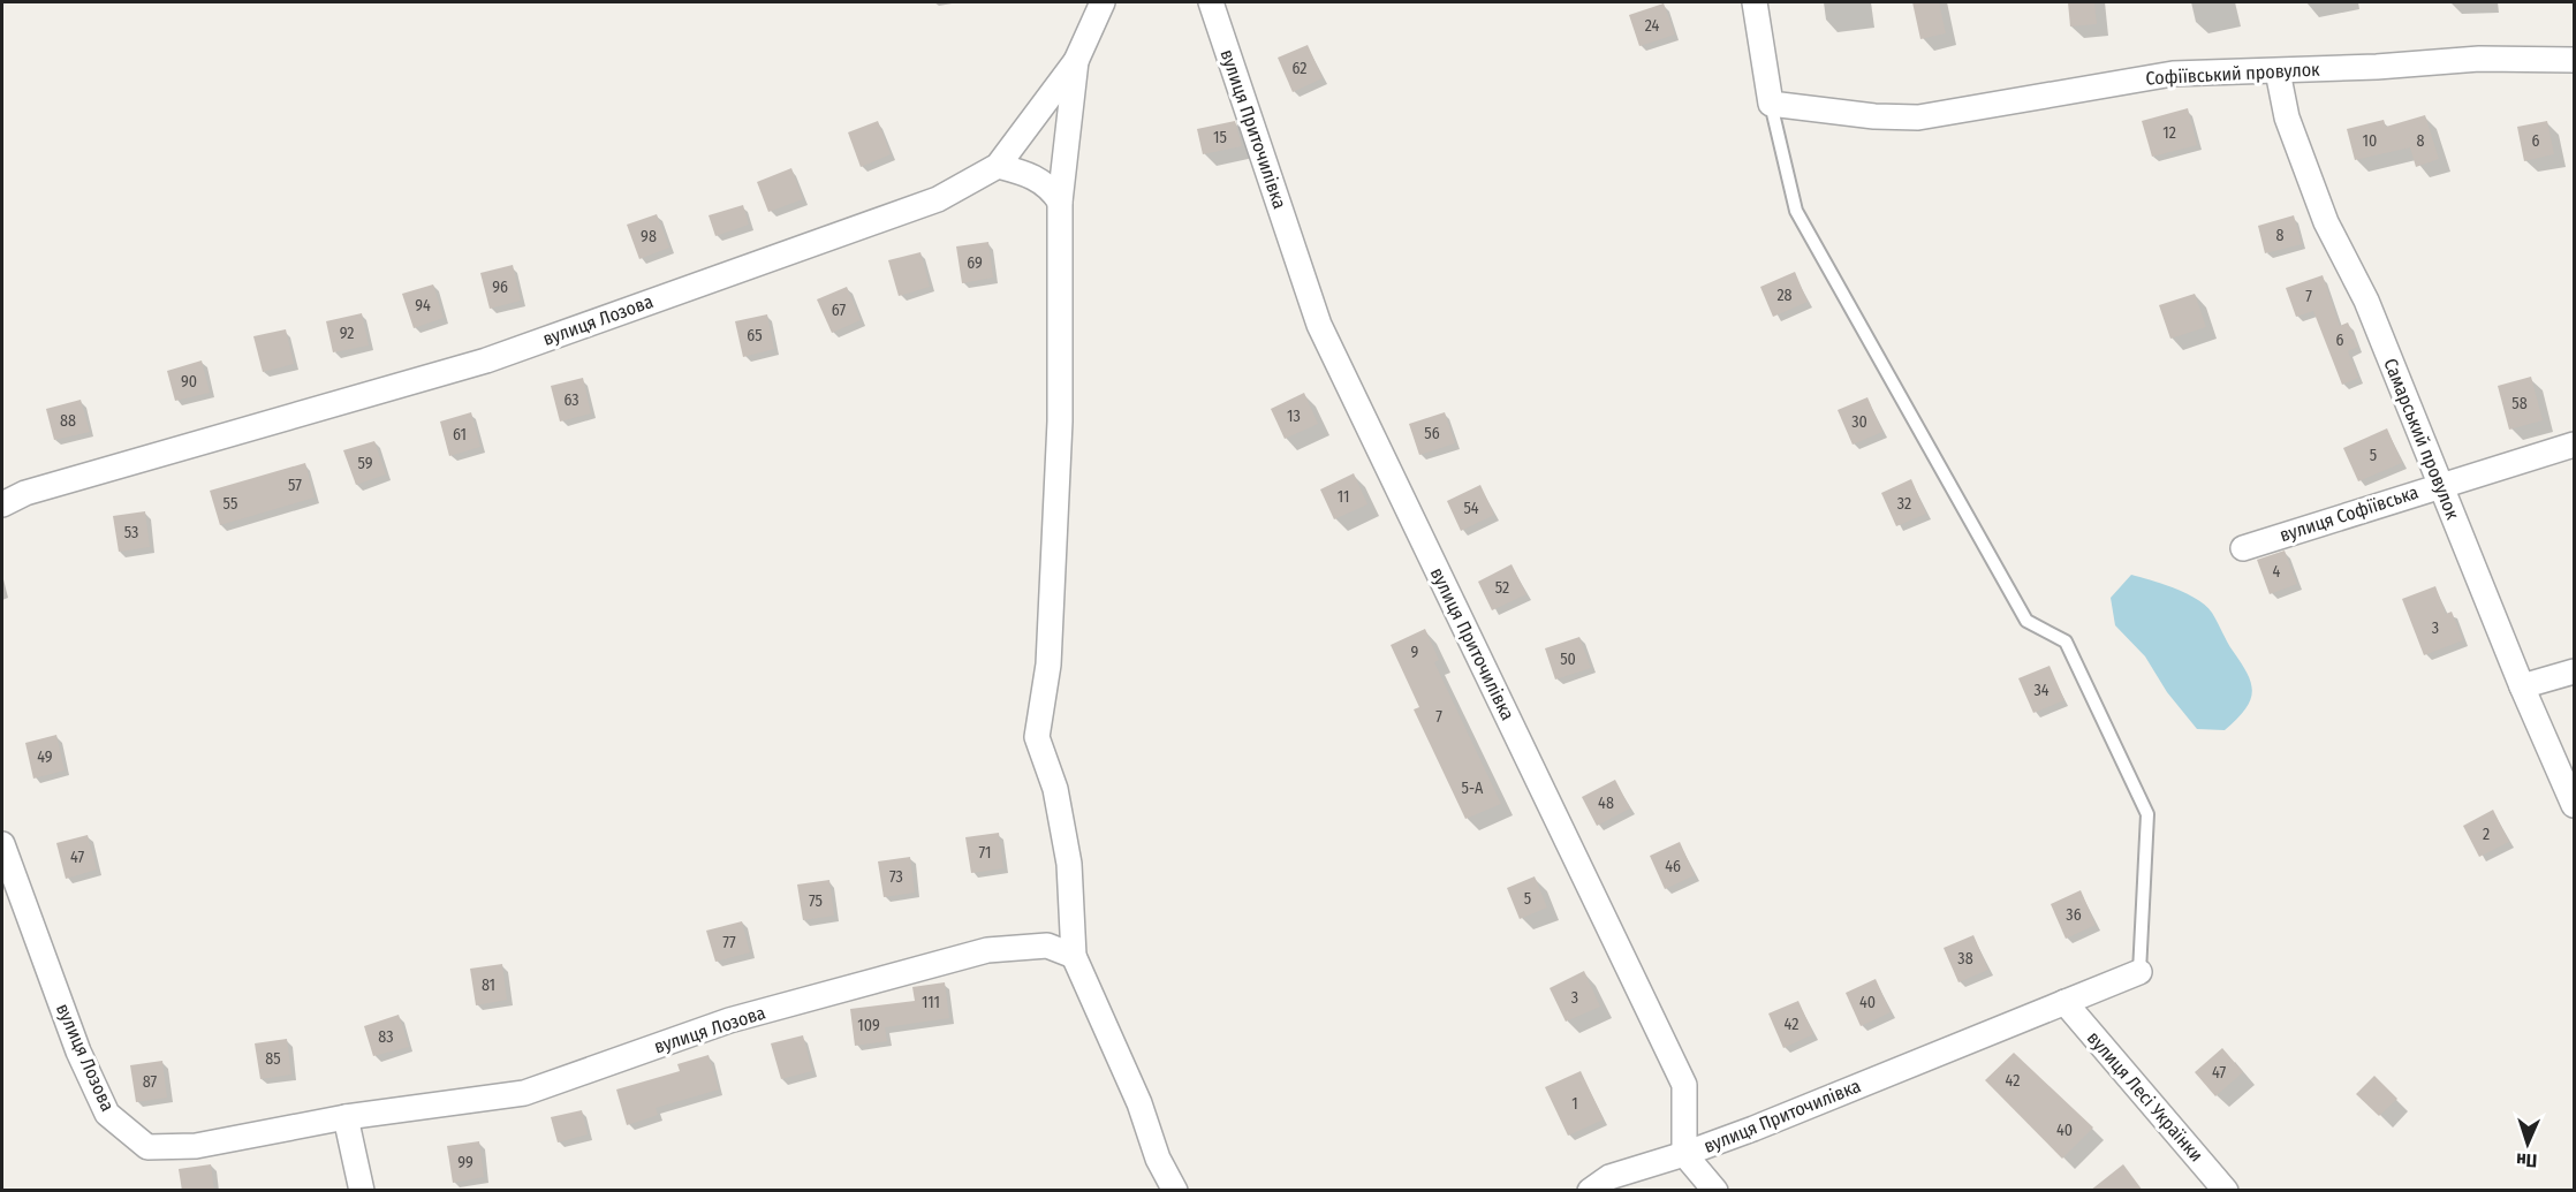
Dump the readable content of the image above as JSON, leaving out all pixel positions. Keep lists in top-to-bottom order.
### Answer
{
  "streets": {
    "street": [
      "Софіївський провулок",
      "вулиця Приточилівка",
      "вулиця Лозова",
      "Самарський провулок",
      "вулиця Софіївська",
      "вулиця Лесі Українки"
    ]
  },
  "crossings": [
    ["Софіївський провулок", "вулиця Приточилівка"],
    ["Софіївський провулок", "Самарський провулок"],
    ["вулиця Приточилівка", "вулиця Лесі Українки"],
    ["Самарський провулок", "вулиця Софіївська"]
  ],
  "house_numbers": [
    "24",
    "62",
    "12",
    "15",
    "10",
    "8",
    "6",
    "8",
    "98",
    "69",
    "96",
    "28",
    "7",
    "94",
    "67",
    "92",
    "65",
    "6",
    "90",
    "63",
    "58",
    "13",
    "88",
    "30",
    "56",
    "61",
    "5",
    "59",
    "57",
    "11",
    "55",
    "32",
    "54",
    "53",
    "4",
    "52",
    "3",
    "9",
    "50",
    "34",
    "7",
    "49",
    "5-А",
    "48",
    "2",
    "71",
    "47",
    "46",
    "73",
    "5",
    "75",
    "36",
    "77",
    "38",
    "81",
    "3",
    "111",
    "40",
    "42",
    "109",
    "83",
    "85",
    "47",
    "42",
    "87",
    "1",
    "40",
    "99"
  ],
  "north": "bottom"
}
